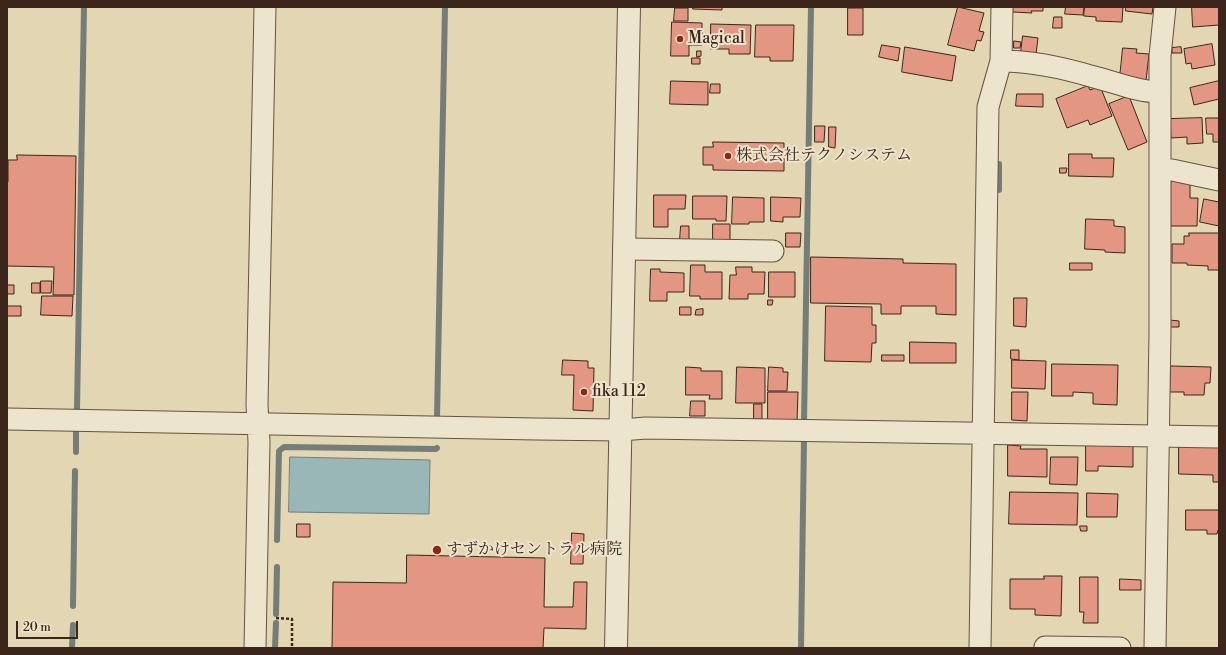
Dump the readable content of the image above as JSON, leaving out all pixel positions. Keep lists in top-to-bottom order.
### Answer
{
  "places": [
    "Magical",
    "株式会社テクノシステム",
    "fika 112",
    "すずかけセントラル病院"
  ],
  "scale_bar": "20 m"
}
